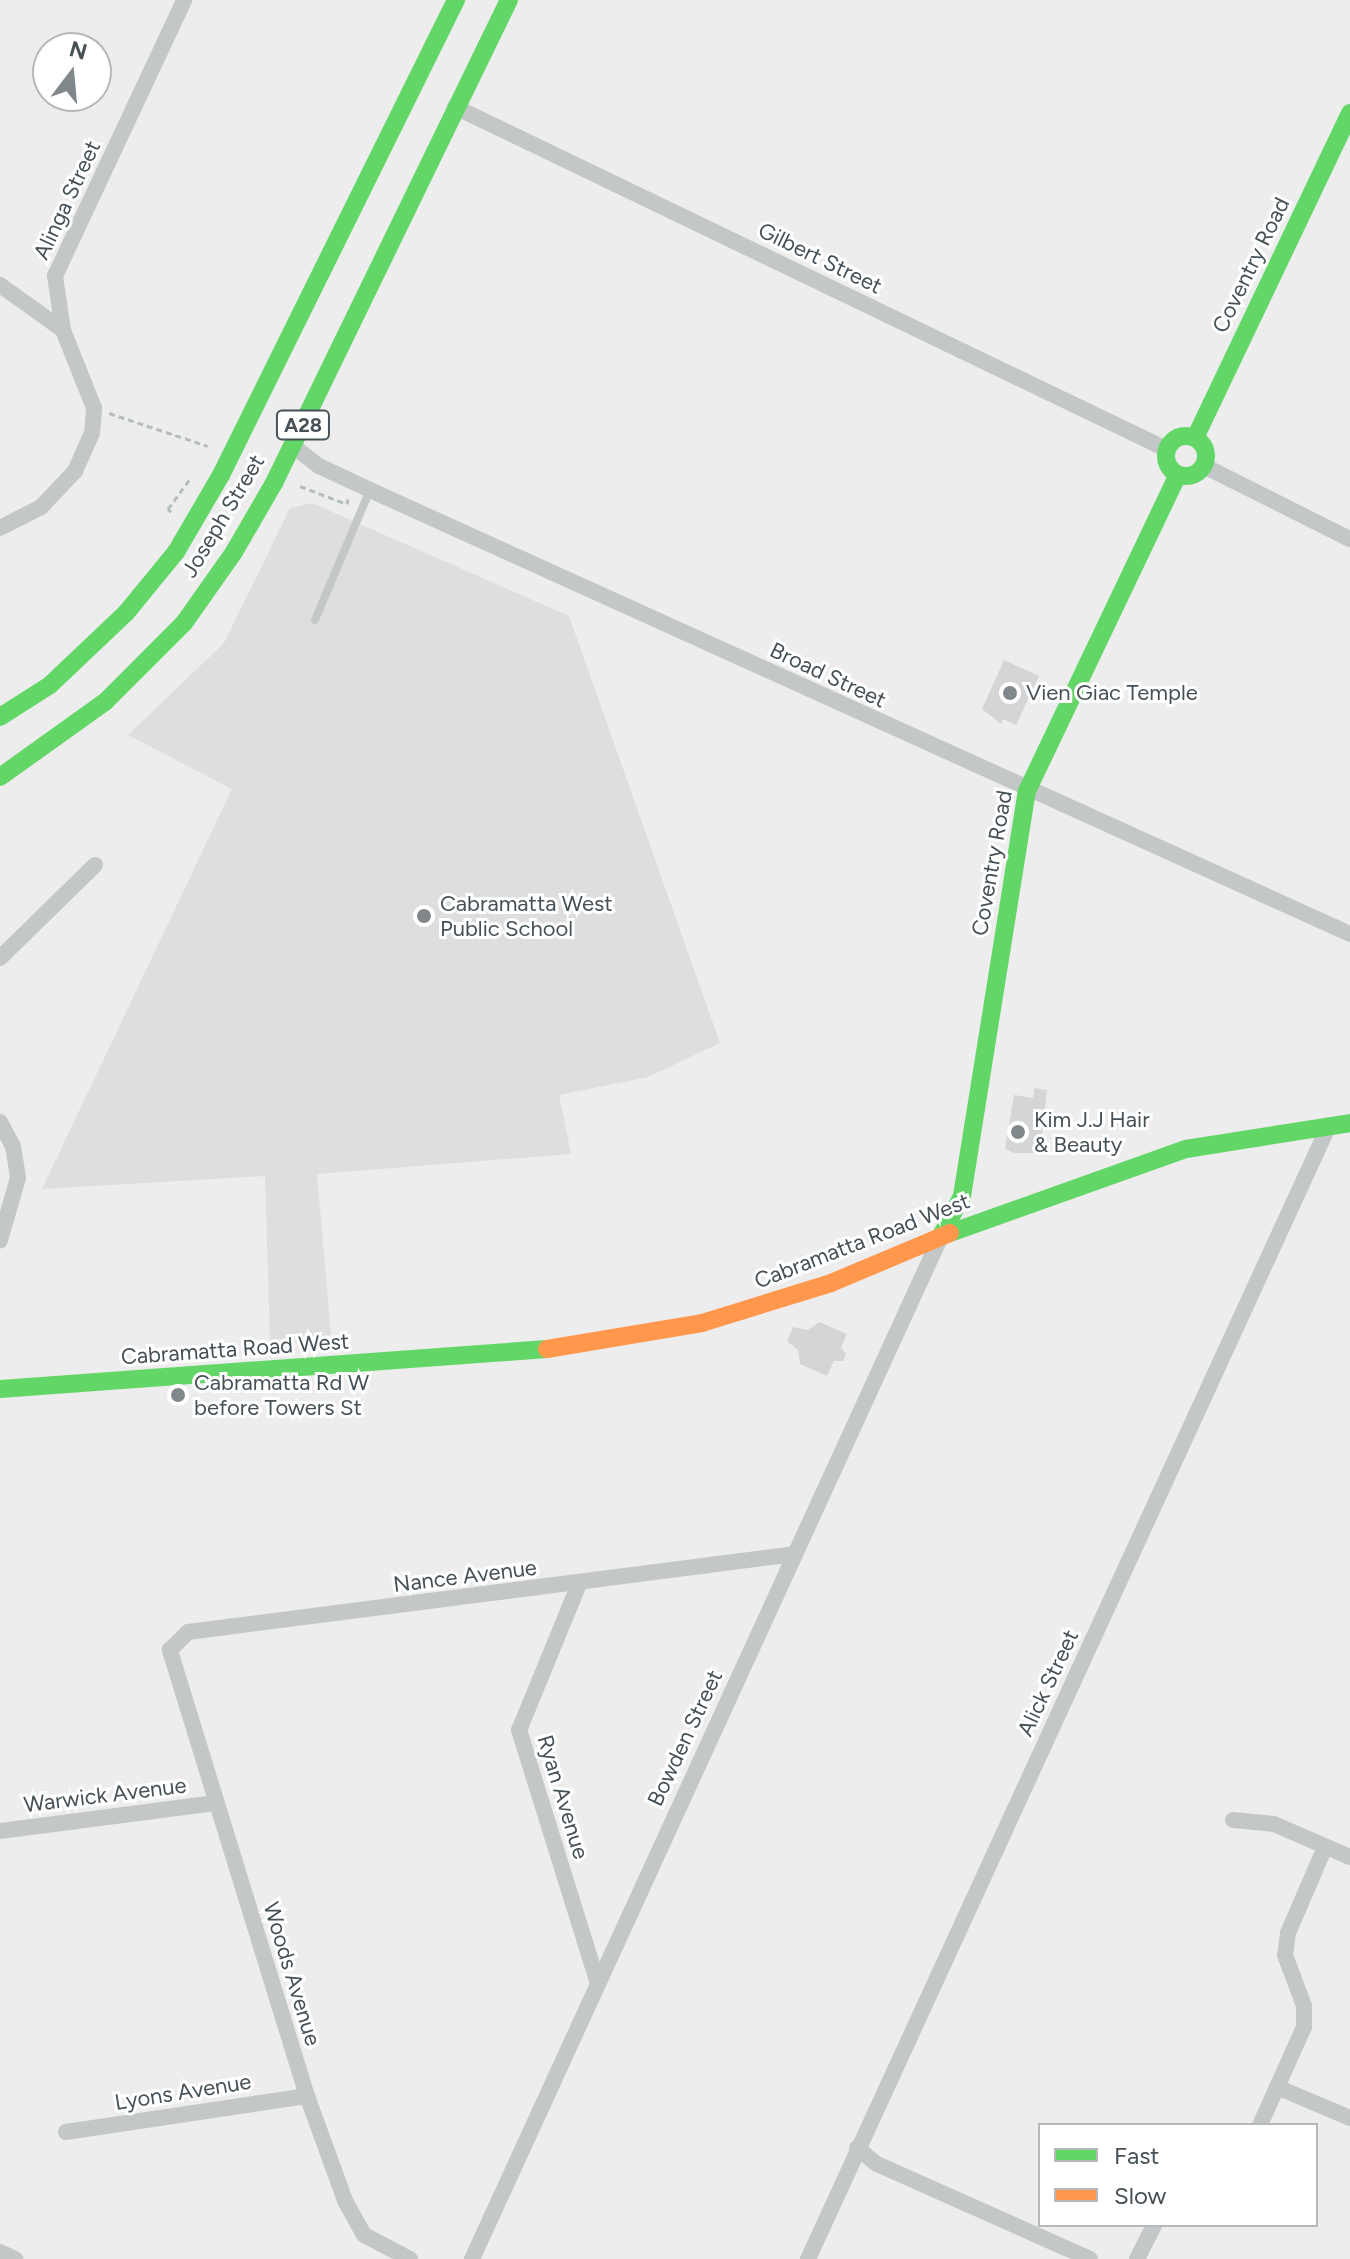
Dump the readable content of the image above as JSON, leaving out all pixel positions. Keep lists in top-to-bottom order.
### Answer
{
  "streets": {
    "main road": [
      "Coventry Road",
      "A28",
      "Joseph Street",
      "Cabramatta Road West"
    ],
    "street": [
      "Alinga Street",
      "Gilbert Street",
      "Broad Street",
      "Nance Avenue",
      "Alick Street",
      "Bowden Street",
      "Warwick Avenue",
      "Ryan Avenue",
      "Woods Avenue",
      "Lyons Avenue"
    ]
  },
  "crossings": [
    ["Gilbert Street", "Coventry Road"],
    ["Gilbert Street", "Joseph Street"],
    ["Coventry Road", "Broad Street"],
    ["Coventry Road", "Cabramatta Road West"],
    ["Coventry Road", "Bowden Street"],
    ["Joseph Street", "Broad Street"],
    ["Cabramatta Road West", "Alick Street"],
    ["Cabramatta Road West", "Bowden Street"],
    ["Nance Avenue", "Bowden Street"],
    ["Nance Avenue", "Ryan Avenue"],
    ["Nance Avenue", "Woods Avenue"],
    ["Bowden Street", "Ryan Avenue"],
    ["Warwick Avenue", "Woods Avenue"],
    ["Woods Avenue", "Lyons Avenue"]
  ],
  "places": [
    "Vien Giac Temple",
    "Cabramatta West Public School",
    "Kim J.J Hair & Beauty",
    "Cabramatta Rd W before Towers St"
  ],
  "legend": ["Fast", "Slow"],
  "north": "top"
}
